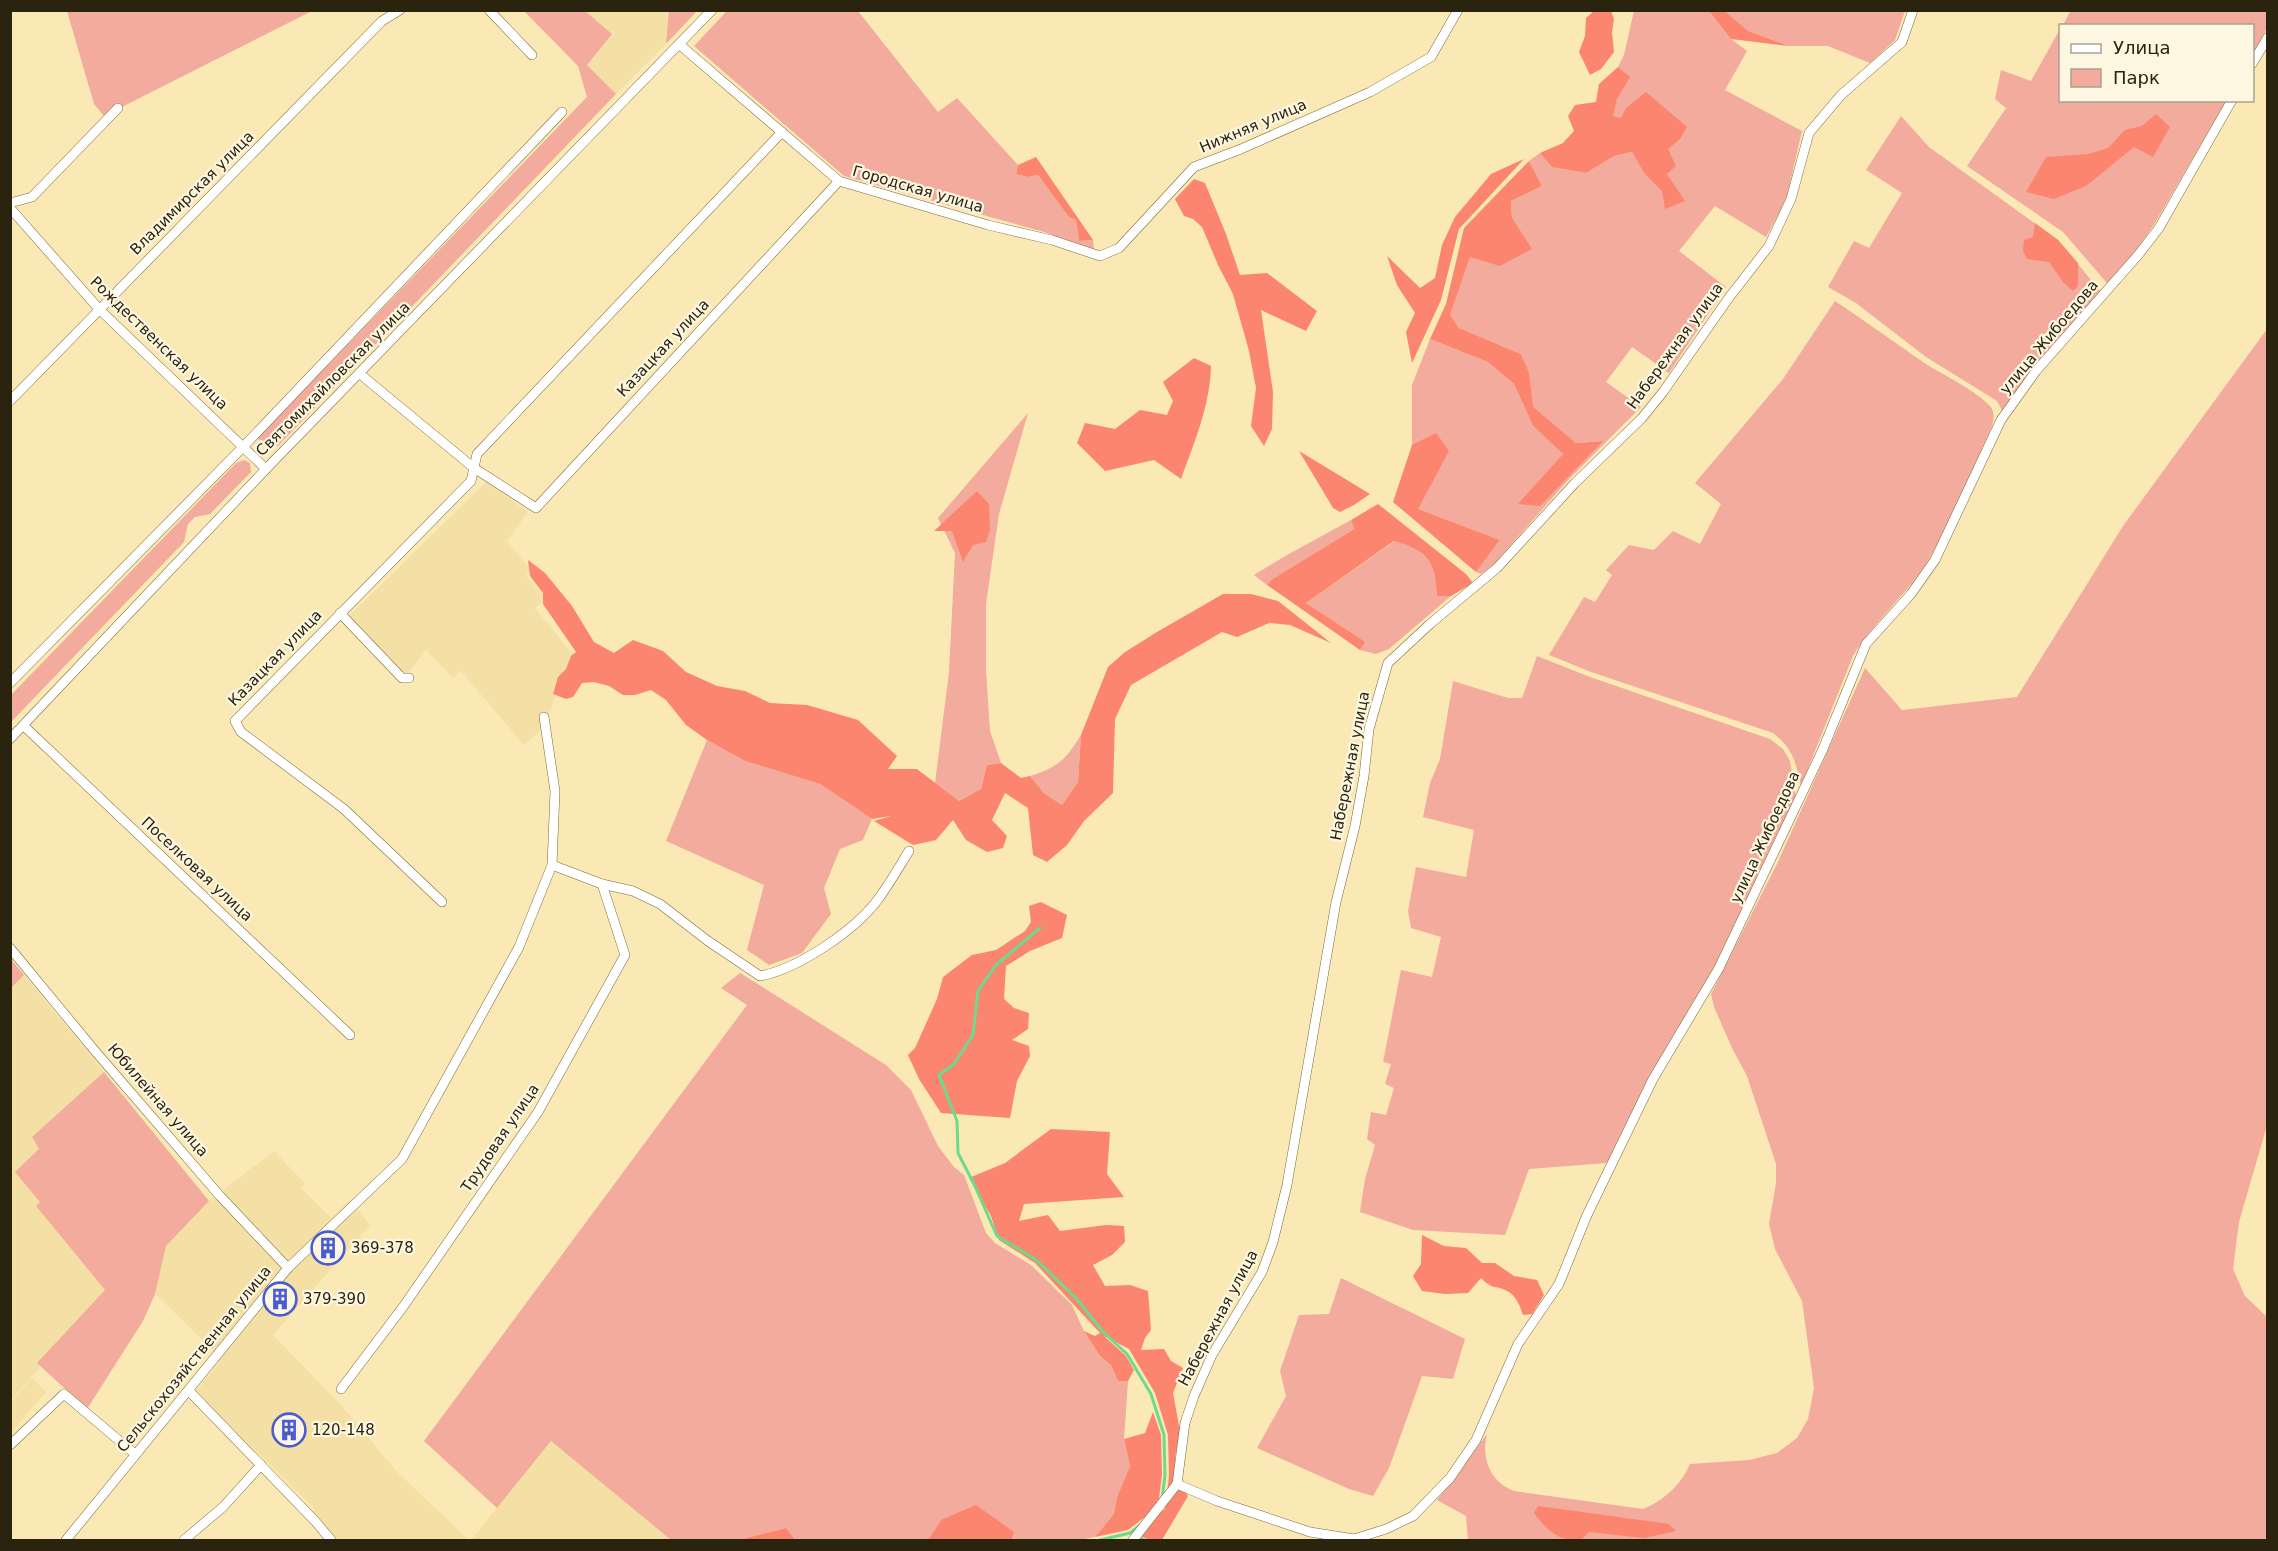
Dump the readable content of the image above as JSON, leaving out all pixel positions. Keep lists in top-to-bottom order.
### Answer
{
  "streets": {
    "street": [
      "Нижняя улица",
      "Городская улица",
      "Владимирская улица",
      "улица Жибоедова",
      "Рождественская улица",
      "Набережная улица",
      "Казацкая улица",
      "Святомихайловская улица",
      "Поселковая улица",
      "Юбилейная улица",
      "Трудовая улица",
      "Сельскохозяйственная улица"
    ]
  },
  "crossings": [
    ["Нижняя улица", "Городская улица"],
    ["Городская улица", "Казацкая улица"],
    ["Владимирская улица", "Рождественская улица"],
    ["улица Жибоедова", "Набережная улица"],
    ["Рождественская улица", "Святомихайловская улица"],
    ["Казацкая улица", "Святомихайловская улица"],
    ["Святомихайловская улица", "Поселковая улица"],
    ["Юбилейная улица", "Сельскохозяйственная улица"]
  ],
  "places": {
    "building": ["369-378", "379-390", "120-148"]
  },
  "legend": ["Улица", "Парк"]
}
